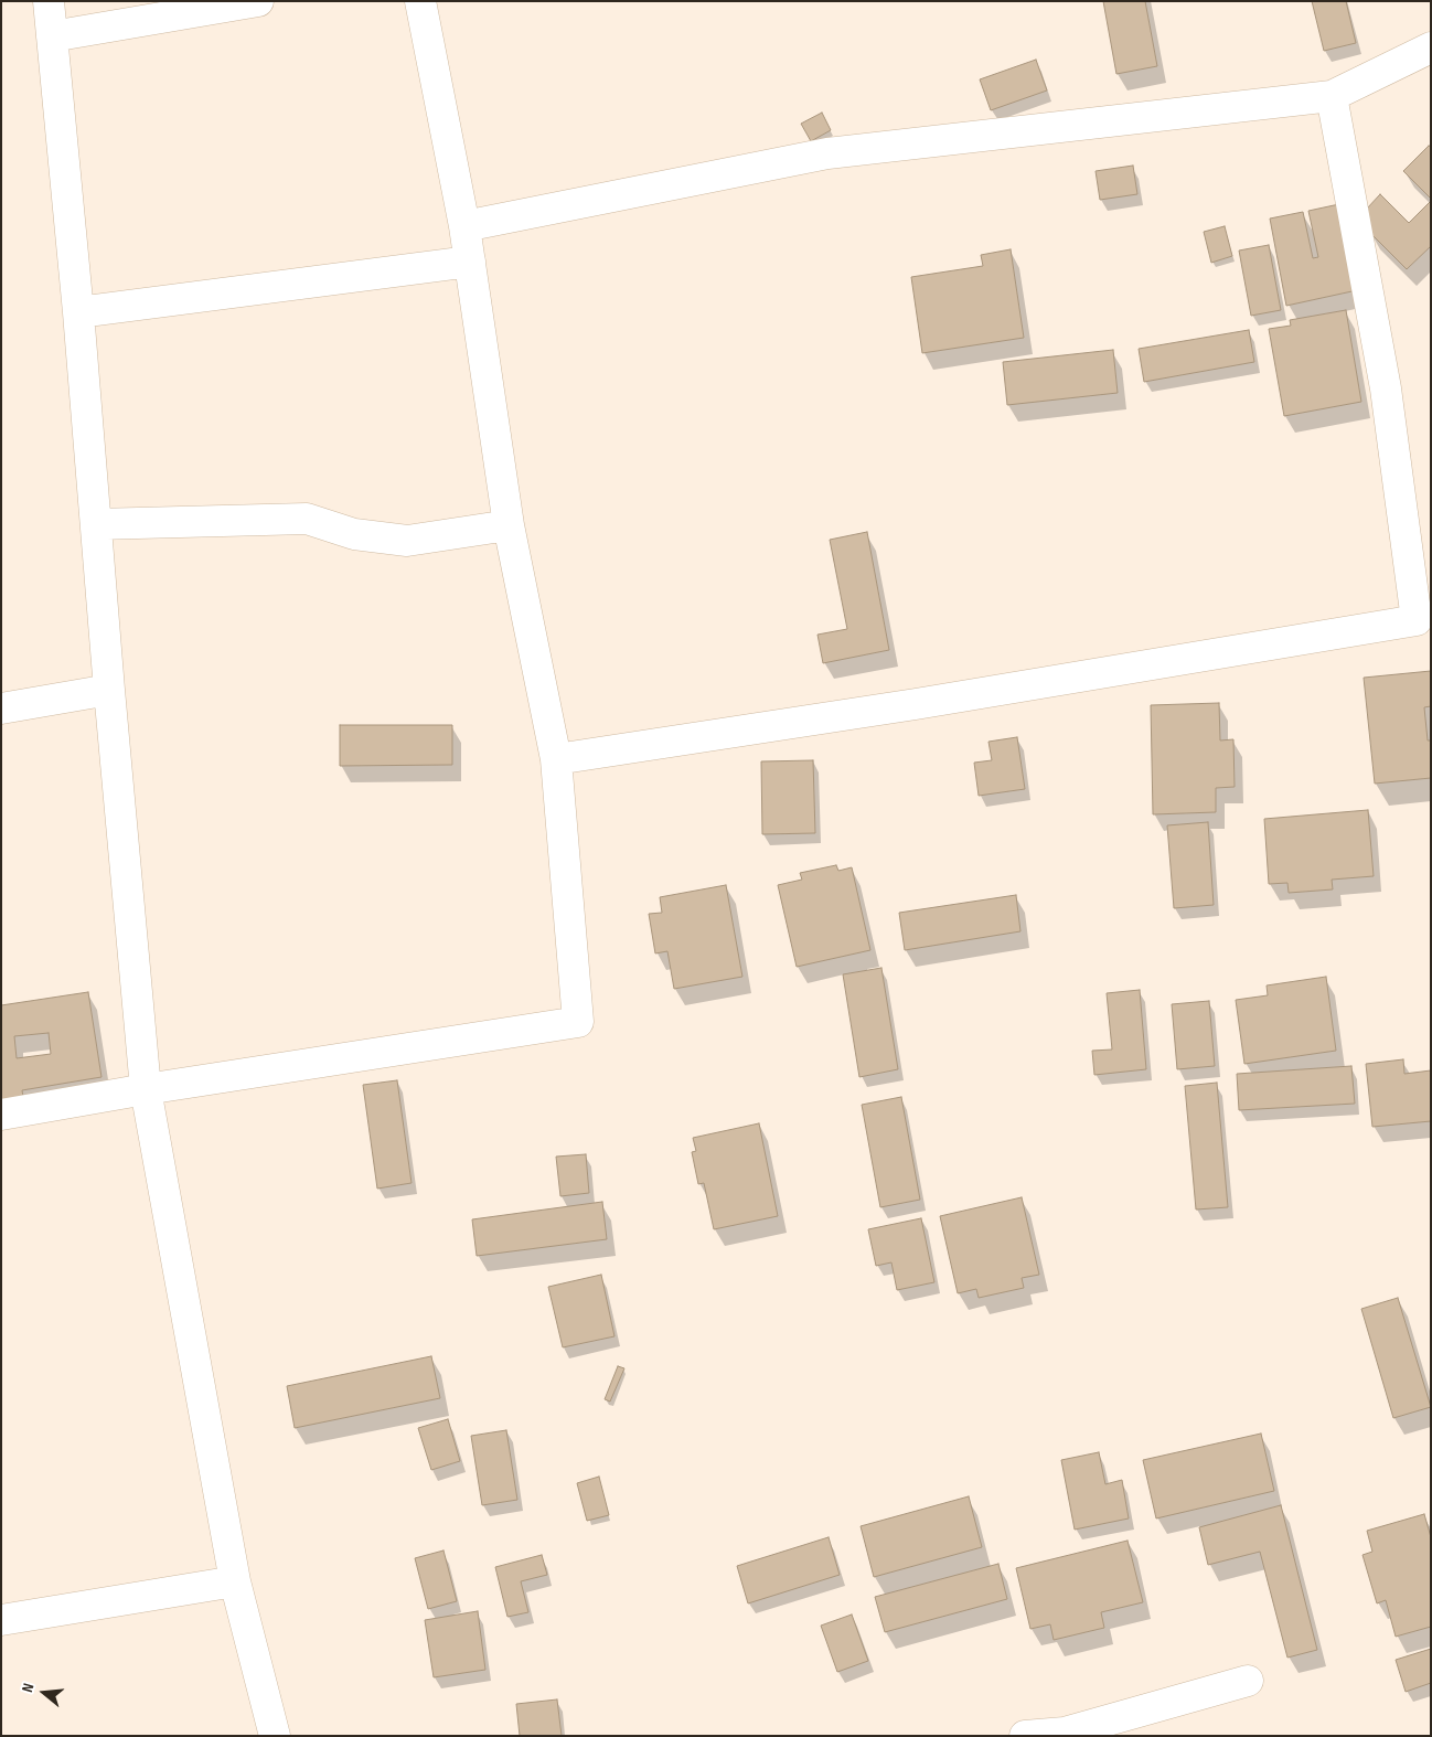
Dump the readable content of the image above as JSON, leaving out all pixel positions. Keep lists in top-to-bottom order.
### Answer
{
  "north": "left"
}
